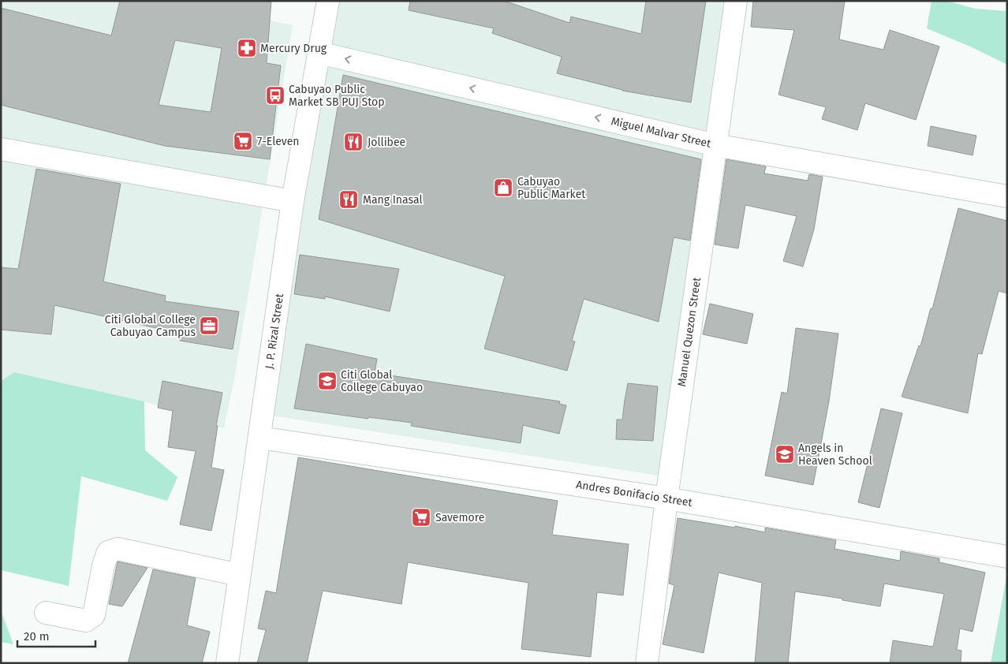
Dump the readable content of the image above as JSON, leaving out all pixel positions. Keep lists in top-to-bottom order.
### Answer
{
  "streets": {
    "street": [
      "Miguel Malvar Street",
      "J. P. Rizal Street",
      "Manuel Quezon Street",
      "Andres Bonifacio Street"
    ]
  },
  "crossings": [
    ["Miguel Malvar Street", "J. P. Rizal Street"],
    ["Miguel Malvar Street", "Manuel Quezon Street"],
    ["J. P. Rizal Street", "Andres Bonifacio Street"],
    ["Manuel Quezon Street", "Andres Bonifacio Street"]
  ],
  "one_way": ["Miguel Malvar Street"],
  "places": {
    "pharmacy": ["Mercury Drug"],
    "bus stop": ["Cabuyao Public Market SB PUJ Stop"],
    "supermarket": ["7-Eleven", "Savemore"],
    "restaurant": ["Jollibee", "Mang Inasal"],
    "shop": ["Cabuyao Public Market"],
    "office": ["Citi Global College Cabuyao Campus"],
    "school or university": ["Citi Global College Cabuyao", "Angels in Heaven School"]
  },
  "scale_bar": "20 m"
}
